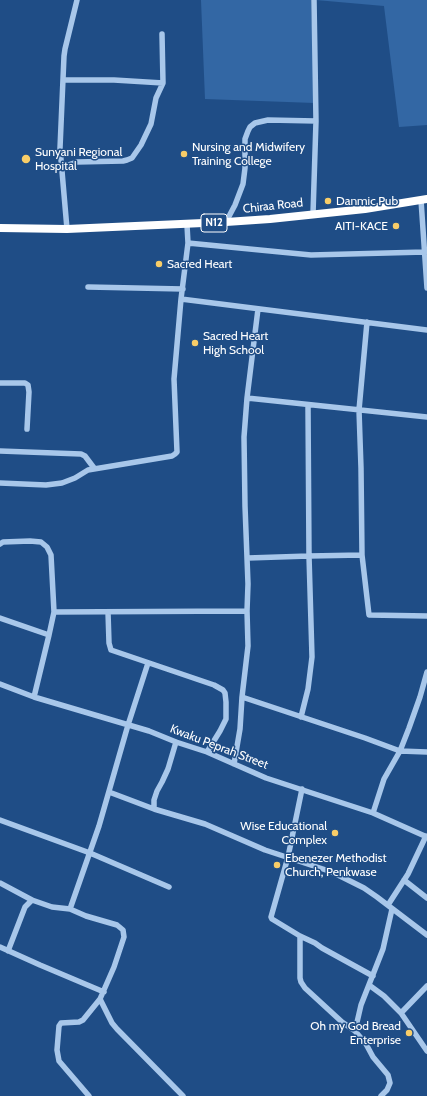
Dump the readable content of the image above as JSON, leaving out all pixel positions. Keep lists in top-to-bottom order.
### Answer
{
  "streets": {
    "highway": ["Chiraa Road", "N12"],
    "street": ["Kwaku Peprah Street"]
  },
  "places": [
    "Nursing and Midwifery Training College",
    "Sunyani Regional Hospital",
    "Danmic Pub",
    "AITI-KACE",
    "Sacred Heart",
    "Sacred Heart High School",
    "Wise Educational Complex",
    "Ebenezer Methodist Church, Penkwase",
    "Oh my God Bread Enterprise"
  ]
}
